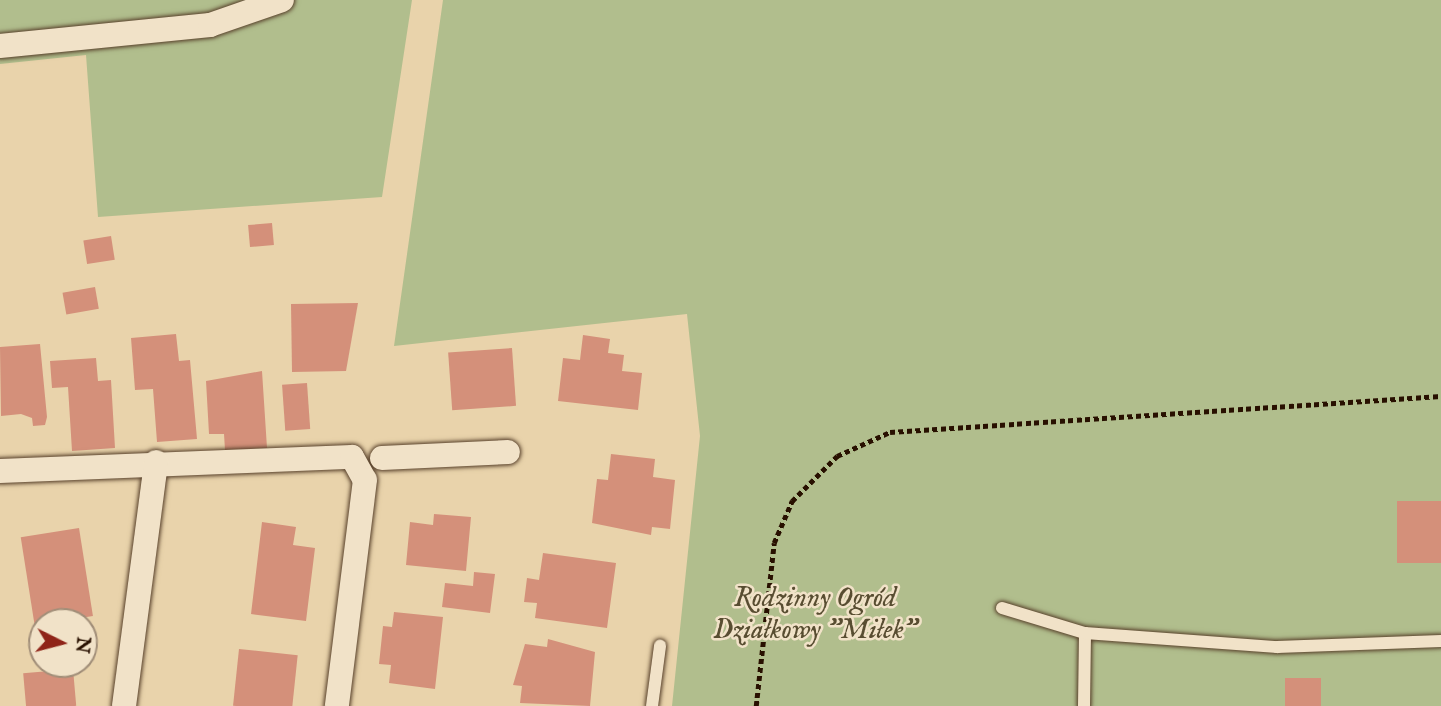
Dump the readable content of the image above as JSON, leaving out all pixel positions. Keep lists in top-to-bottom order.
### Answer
{
  "parks": ["Rodzinny Ogród Działkowy \"Miłek\""],
  "north": "right"
}
